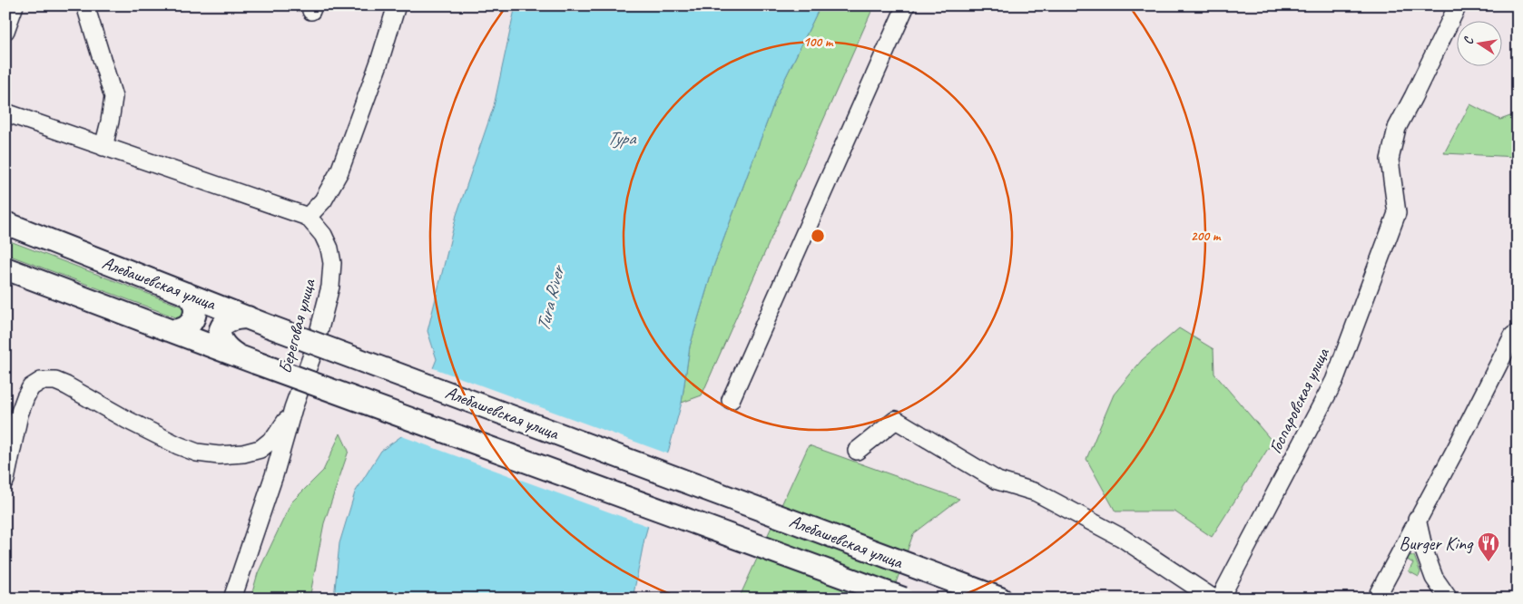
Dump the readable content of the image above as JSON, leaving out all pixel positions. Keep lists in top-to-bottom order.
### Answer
{
  "streets": {
    "main road": ["Алебашевская улица"],
    "street": ["Береговая улица", "Госпаровская улица"]
  },
  "water": ["Тура", "Tura River"],
  "places": {
    "restaurant": ["Burger King"]
  },
  "north": "left",
  "rings": ["100 m", "200 m"]
}
